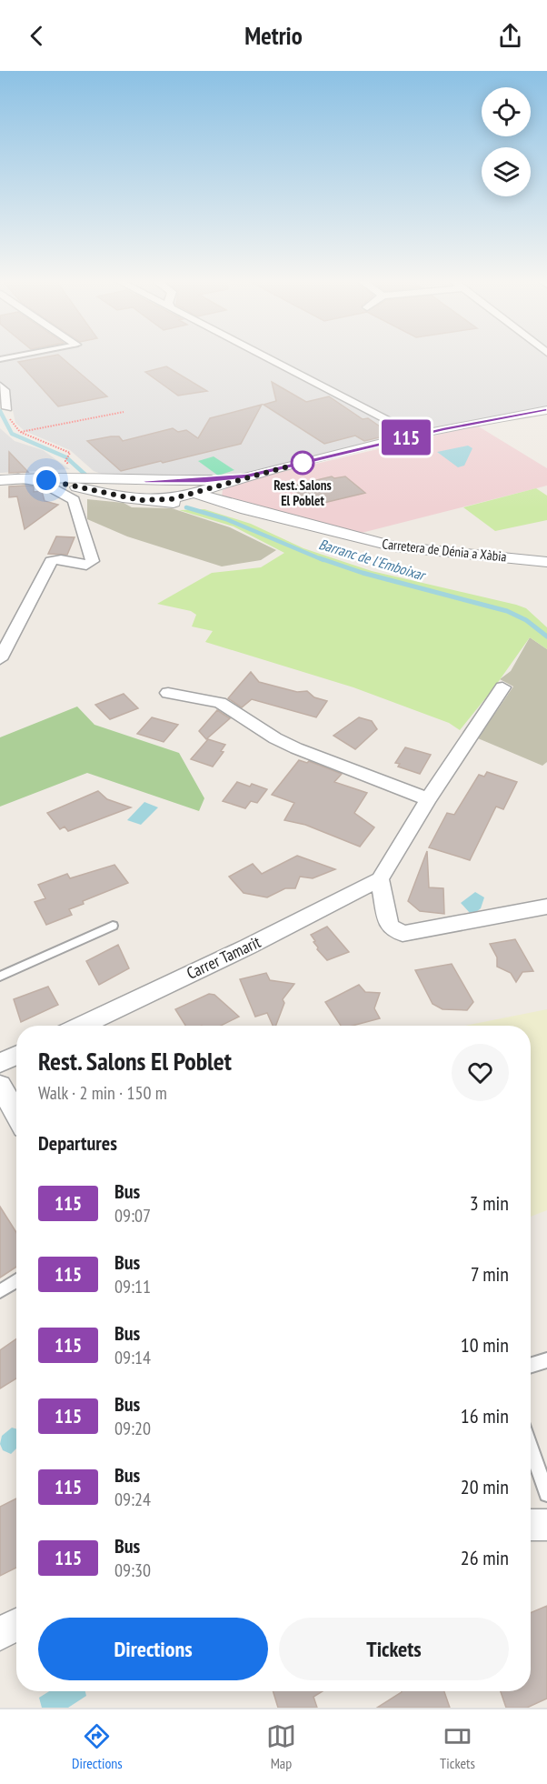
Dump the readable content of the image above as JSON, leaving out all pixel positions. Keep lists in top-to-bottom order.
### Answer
{
  "streets": {
    "street": ["Carretera de Dénia a Xàbia", "Carrer Tamarit"]
  },
  "water": ["Barranc de l'Emboixar"],
  "places": ["Rest. Salons El Poblet"],
  "lines": ["bus line 115"],
  "page": {
    "header": "Metrio",
    "on_map": "115",
    "heading": [
      ["Rest. Salons El Poblet", "Walk · 2 min · 150 m"],
      "Departures"
    ],
    "list": [
      {
        "mark": "115",
        "name": "Bus",
        "note": "09:07",
        "value": "3 min"
      },
      {
        "mark": "115",
        "name": "Bus",
        "note": "09:11",
        "value": "7 min"
      },
      {
        "mark": "115",
        "name": "Bus",
        "note": "09:14",
        "value": "10 min"
      },
      {
        "mark": "115",
        "name": "Bus",
        "note": "09:20",
        "value": "16 min"
      },
      {
        "mark": "115",
        "name": "Bus",
        "note": "09:24",
        "value": "20 min"
      },
      {
        "mark": "115",
        "name": "Bus",
        "note": "09:30",
        "value": "26 min"
      }
    ],
    "buttons": ["Directions", "Tickets"],
    "tabs": ["Directions", "Map", "Tickets"]
  }
}
